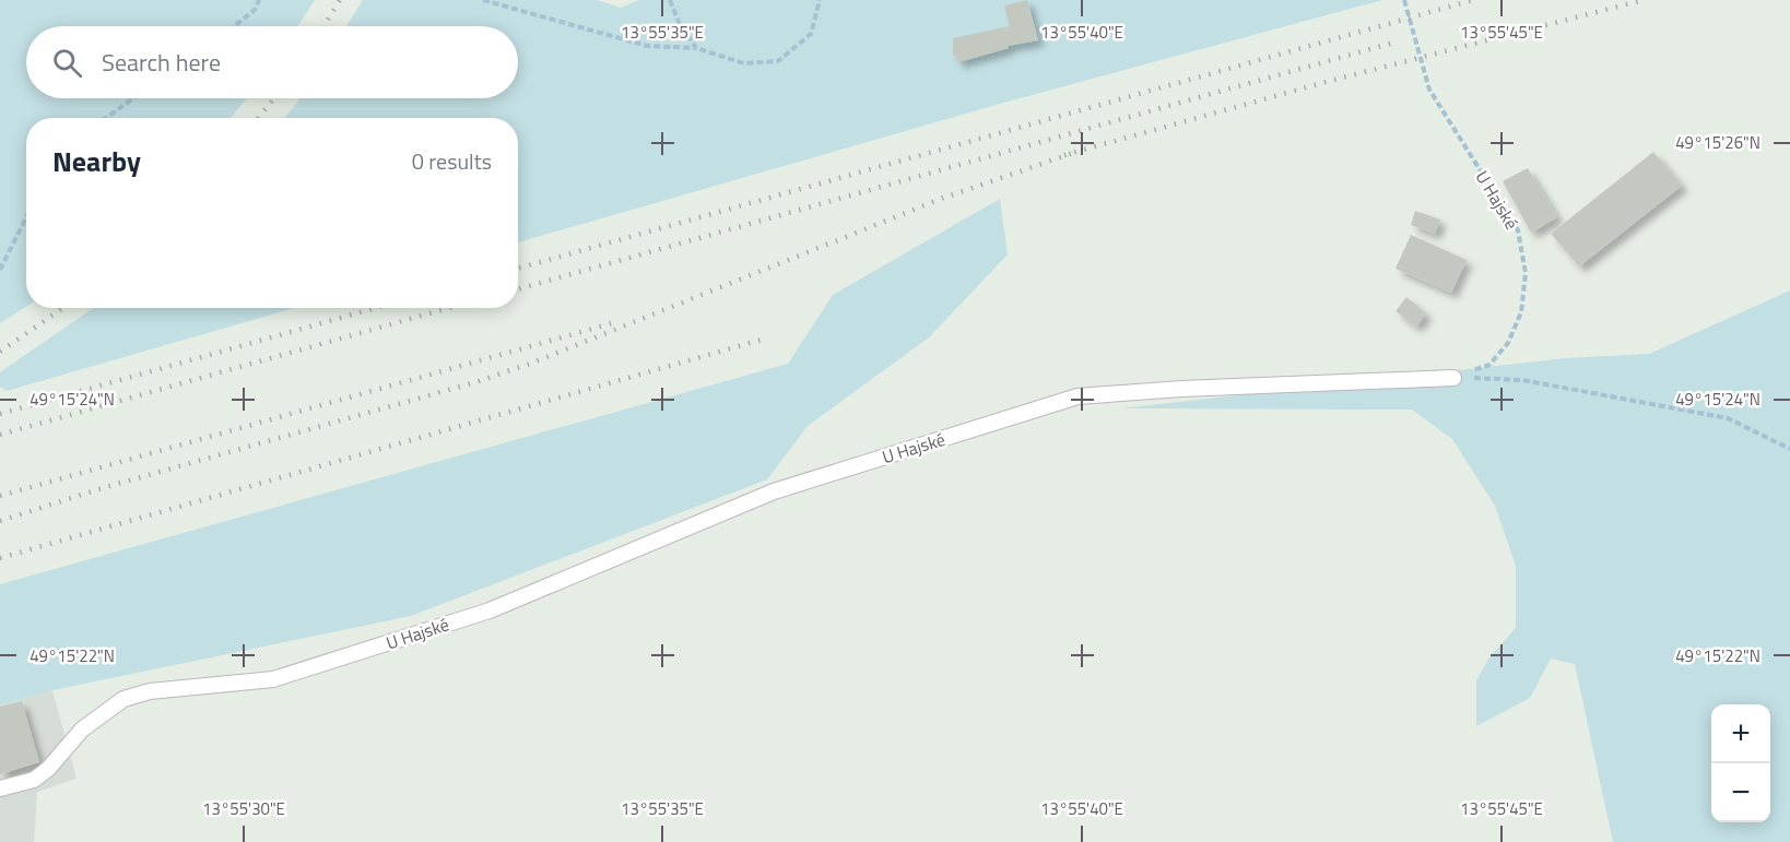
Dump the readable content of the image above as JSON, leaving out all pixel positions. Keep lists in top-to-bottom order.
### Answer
{
  "streets": {
    "lane": ["U Hajské"]
  },
  "page": {
    "search": "Search here",
    "heading": ["Nearby", "0 results"],
    "map_buttons": ["+", "−"]
  },
  "coordinates": [
    "13°55'35\"E",
    "13°55'40\"E",
    "13°55'45\"E",
    "49°15'26\"N",
    "49°15'24\"N",
    "49°15'22\"N",
    "13°55'30\"E"
  ]
}
